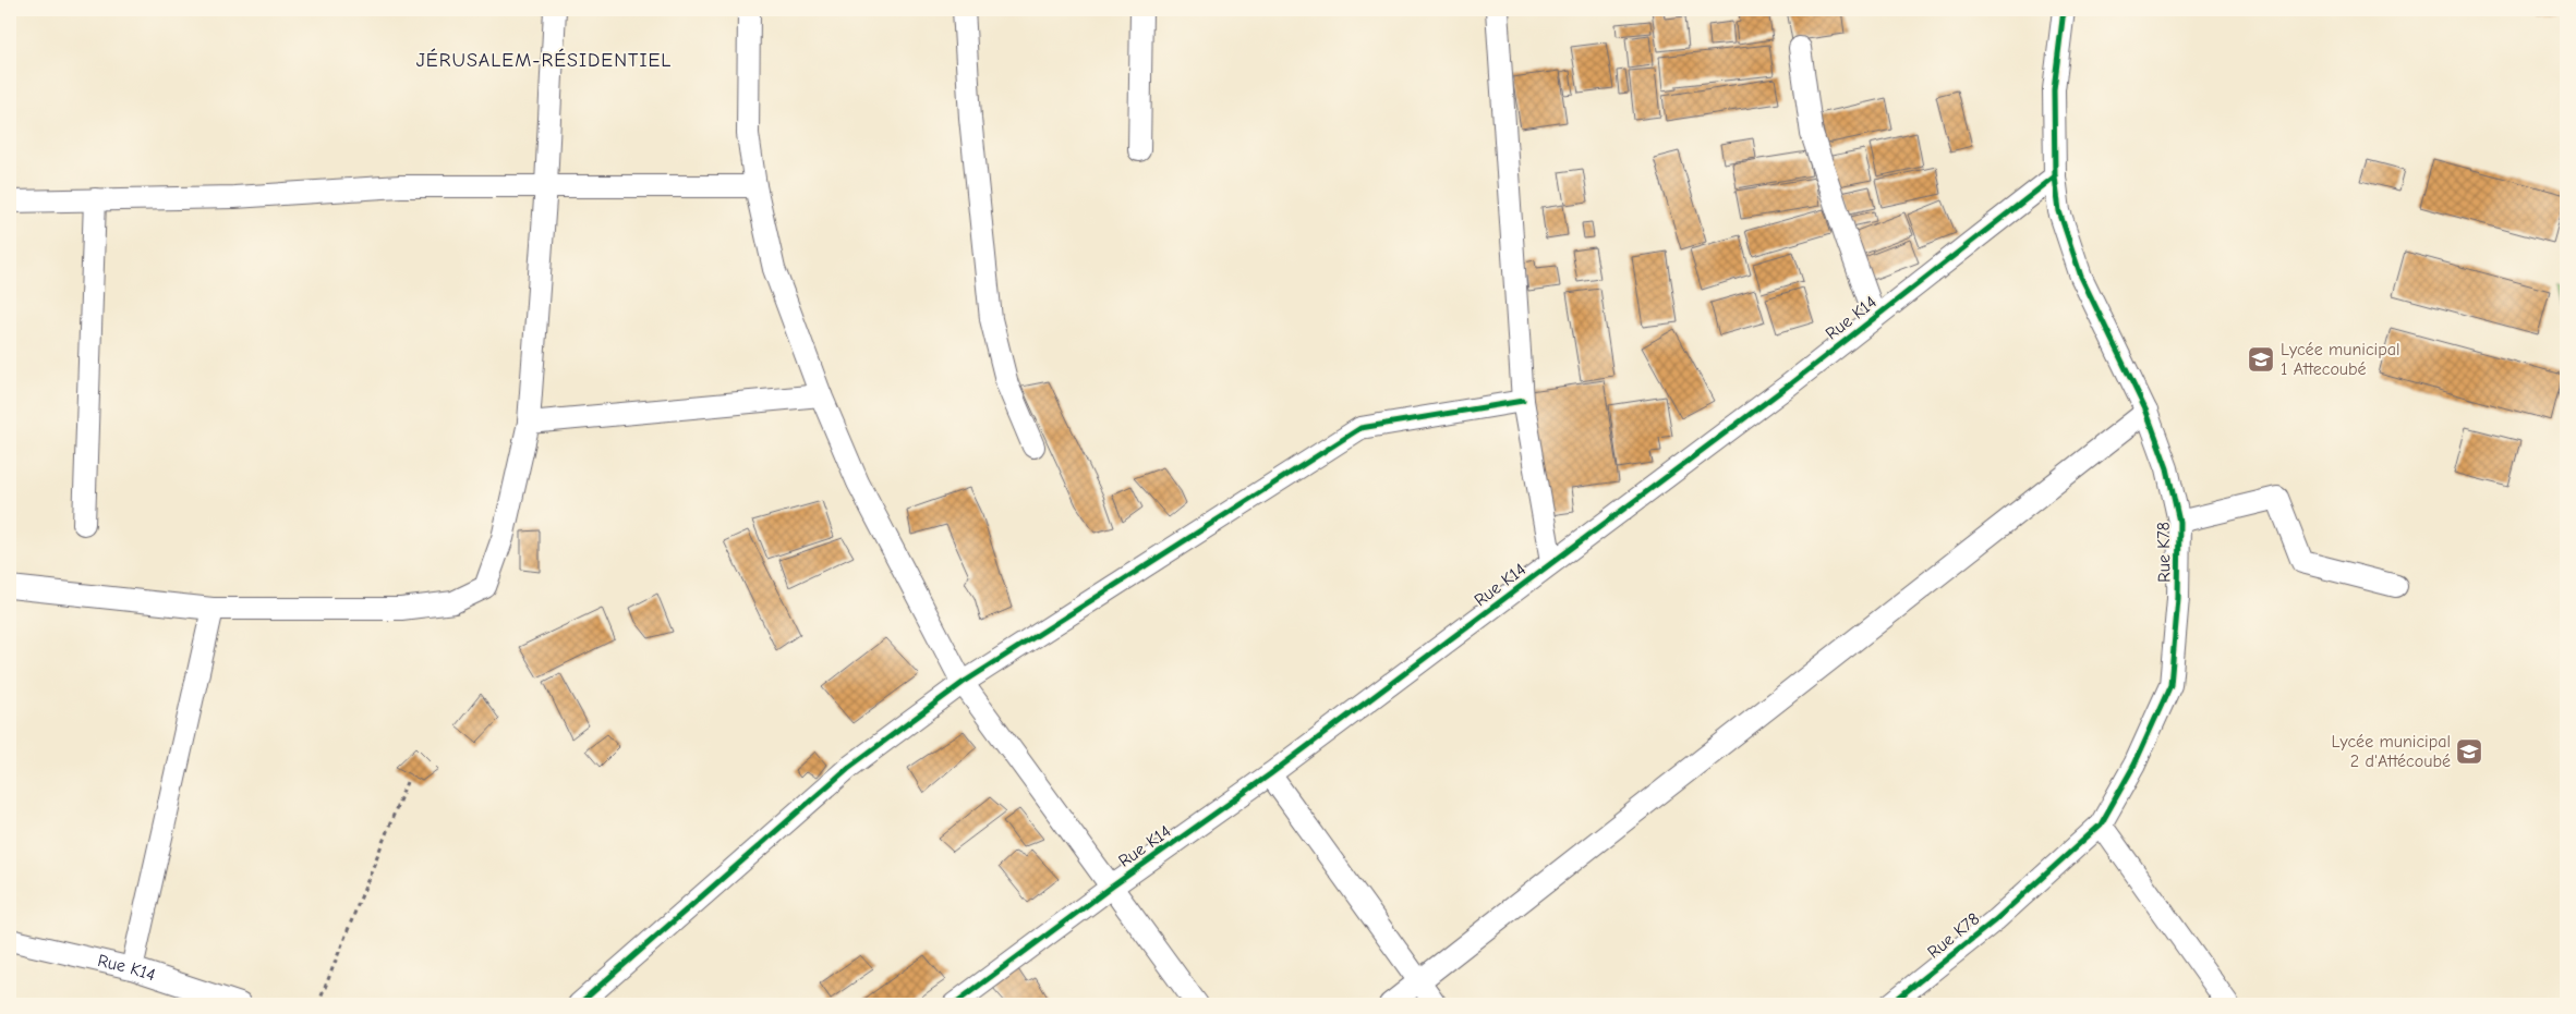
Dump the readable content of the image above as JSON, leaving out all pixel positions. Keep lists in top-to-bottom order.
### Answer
{
  "streets": {
    "street": ["Rue K14", "Rue K78"]
  },
  "crossings": [
    ["Rue K14", "Rue K78"]
  ],
  "districts": ["JÉRUSALEM-RÉSIDENTIEL"],
  "places": {
    "school or university": ["Lycée municipal 1 Attecoubé", "Lycée municipal 2 d'Attécoubé"]
  }
}
